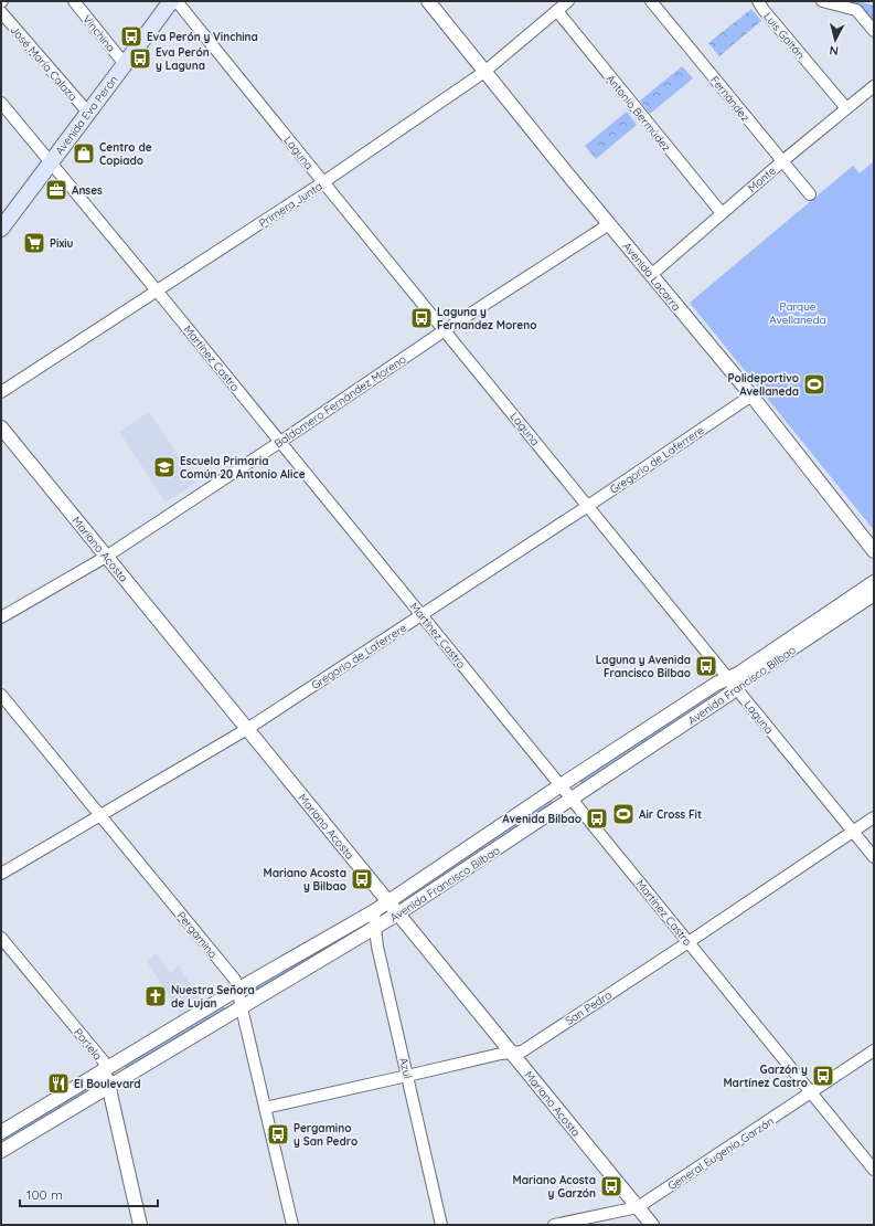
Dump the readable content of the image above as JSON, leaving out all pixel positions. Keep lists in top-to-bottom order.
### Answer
{
  "streets": {
    "main road": ["Avenida Eva Perón"],
    "street": [
      "Vinchina",
      "Luis Gaitán",
      "José María Calaza",
      "Fernández",
      "Antonio Bermúdez",
      "Laguna",
      "Monte",
      "Primera Junta",
      "Avenida Lacarra",
      "Martínez Castro",
      "Baldomero Fernández Moreno",
      "Gregorio de Laferrere",
      "Mariano Acosta",
      "Avenida Francisco Bilbao",
      "Pergamino",
      "San Pedro",
      "Portela",
      "Azul",
      "General Eugenio Garzón"
    ]
  },
  "crossings": [
    ["Vinchina", "Avenida Eva Perón"],
    ["Luis Gaitán", "Monte"],
    ["José María Calaza", "Avenida Eva Perón"],
    ["Fernández", "Monte"],
    ["Antonio Bermúdez", "Monte"],
    ["Antonio Bermúdez", "Primera Junta"],
    ["Avenida Eva Perón", "Martínez Castro"],
    ["Laguna", "Primera Junta"],
    ["Laguna", "Baldomero Fernández Moreno"],
    ["Laguna", "Gregorio de Laferrere"],
    ["Laguna", "Avenida Francisco Bilbao"],
    ["Laguna", "San Pedro"],
    ["Monte", "Avenida Lacarra"],
    ["Primera Junta", "Avenida Lacarra"],
    ["Primera Junta", "Martínez Castro"],
    ["Avenida Lacarra", "Baldomero Fernández Moreno"],
    ["Avenida Lacarra", "Gregorio de Laferrere"],
    ["Martínez Castro", "Baldomero Fernández Moreno"],
    ["Martínez Castro", "Gregorio de Laferrere"],
    ["Martínez Castro", "Avenida Francisco Bilbao"],
    ["Martínez Castro", "San Pedro"],
    ["Martínez Castro", "General Eugenio Garzón"],
    ["Baldomero Fernández Moreno", "Mariano Acosta"],
    ["Gregorio de Laferrere", "Mariano Acosta"],
    ["Gregorio de Laferrere", "Pergamino"],
    ["Mariano Acosta", "Avenida Francisco Bilbao"],
    ["Mariano Acosta", "San Pedro"],
    ["Mariano Acosta", "General Eugenio Garzón"],
    ["Avenida Francisco Bilbao", "Pergamino"],
    ["Avenida Francisco Bilbao", "Portela"],
    ["Avenida Francisco Bilbao", "Azul"],
    ["Pergamino", "San Pedro"],
    ["San Pedro", "Azul"]
  ],
  "parks": ["Parque Avellaneda"],
  "places": {
    "bus stop": [
      "Eva Perón y Vinchina",
      "Eva Perón y Laguna",
      "Laguna y Fernandez Moreno",
      "Laguna y Avenida Francisco Bilbao",
      "Avenida Bilbao",
      "Mariano Acosta y Bilbao",
      "Garzón y Martínez Castro",
      "Pergamino y San Pedro",
      "Mariano Acosta y Garzón"
    ],
    "shop": ["Centro de Copiado"],
    "office": ["Anses"],
    "supermarket": ["Pixiu"],
    "sports": ["Polideportivo Avellaneda", "Air Cross Fit"],
    "school or university": ["Escuela Primaria Común 20 Antonio Alice"],
    "church": ["Nuestra Señora de Lujan"],
    "restaurant": ["El Boulevard"]
  },
  "scale_bar": "100 m",
  "north": "bottom"
}
